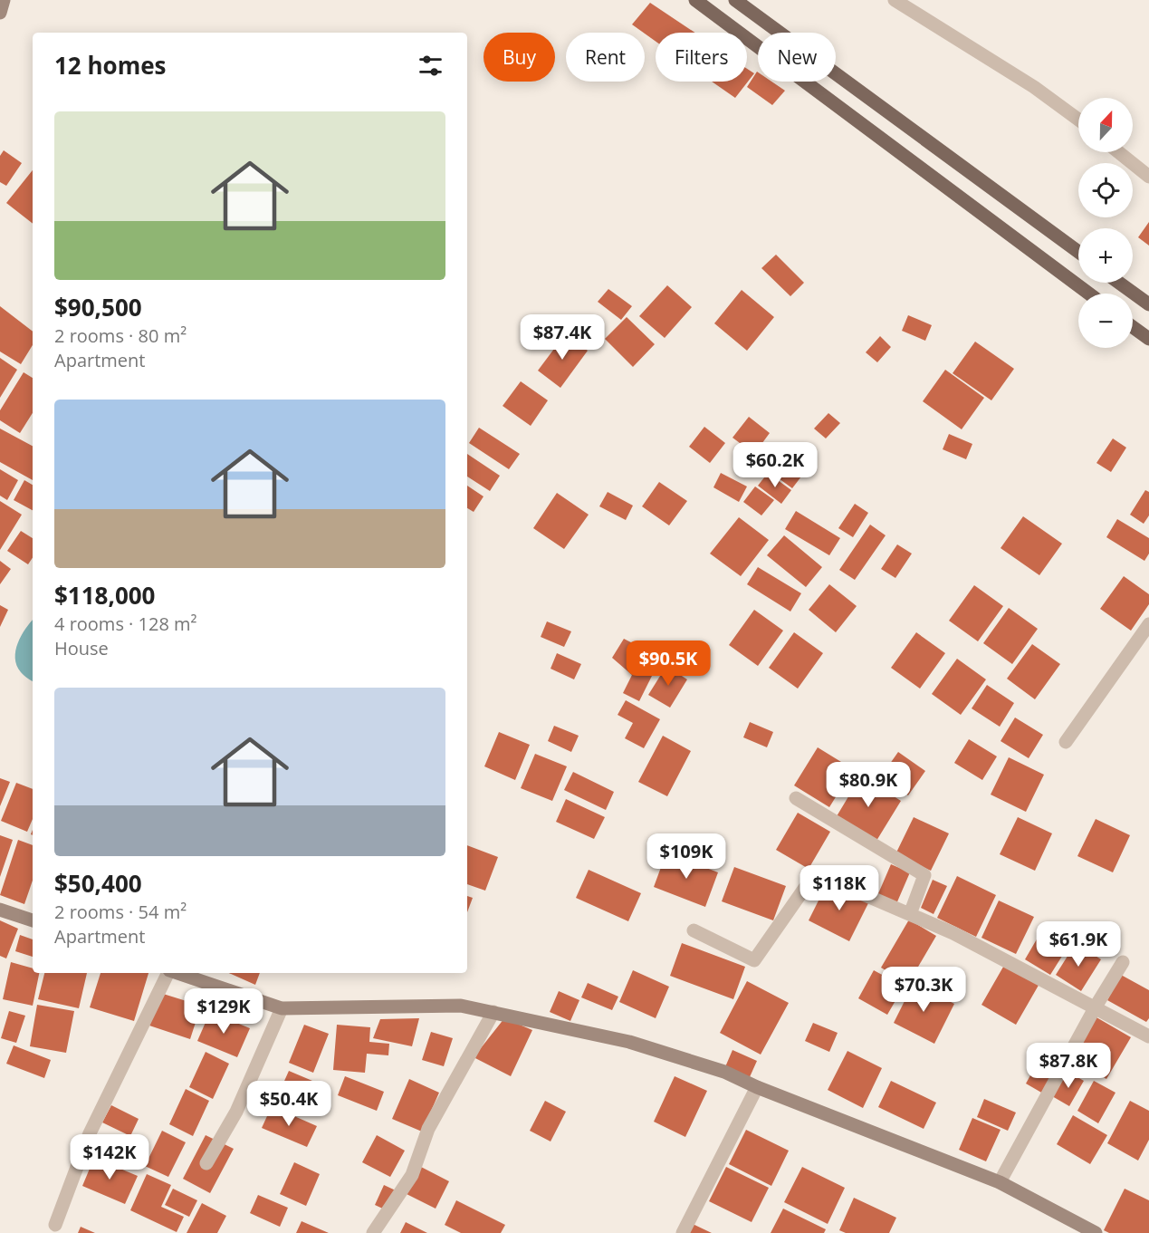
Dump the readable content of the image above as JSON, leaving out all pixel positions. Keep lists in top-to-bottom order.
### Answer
{
  "north": "top",
  "page": {
    "chip": [
      "Buy",
      "Rent",
      "Filters",
      "New"
    ],
    "heading": "12 homes",
    "map_buttons": ["+", "−"],
    "list": [
      {
        "name": "$90,500",
        "note": "2 rooms · 80 m² · Apartment"
      },
      {
        "name": "$118,000",
        "note": "4 rooms · 128 m² · House"
      },
      {
        "name": "$50,400",
        "note": "2 rooms · 54 m² · Apartment"
      }
    ],
    "price": [
      "$87.4K",
      "$60.2K",
      "$90.5K",
      "$80.9K",
      "$109K",
      "$118K",
      "$61.9K",
      "$70.3K",
      "$129K",
      "$87.8K",
      "$50.4K",
      "$142K"
    ]
  }
}
